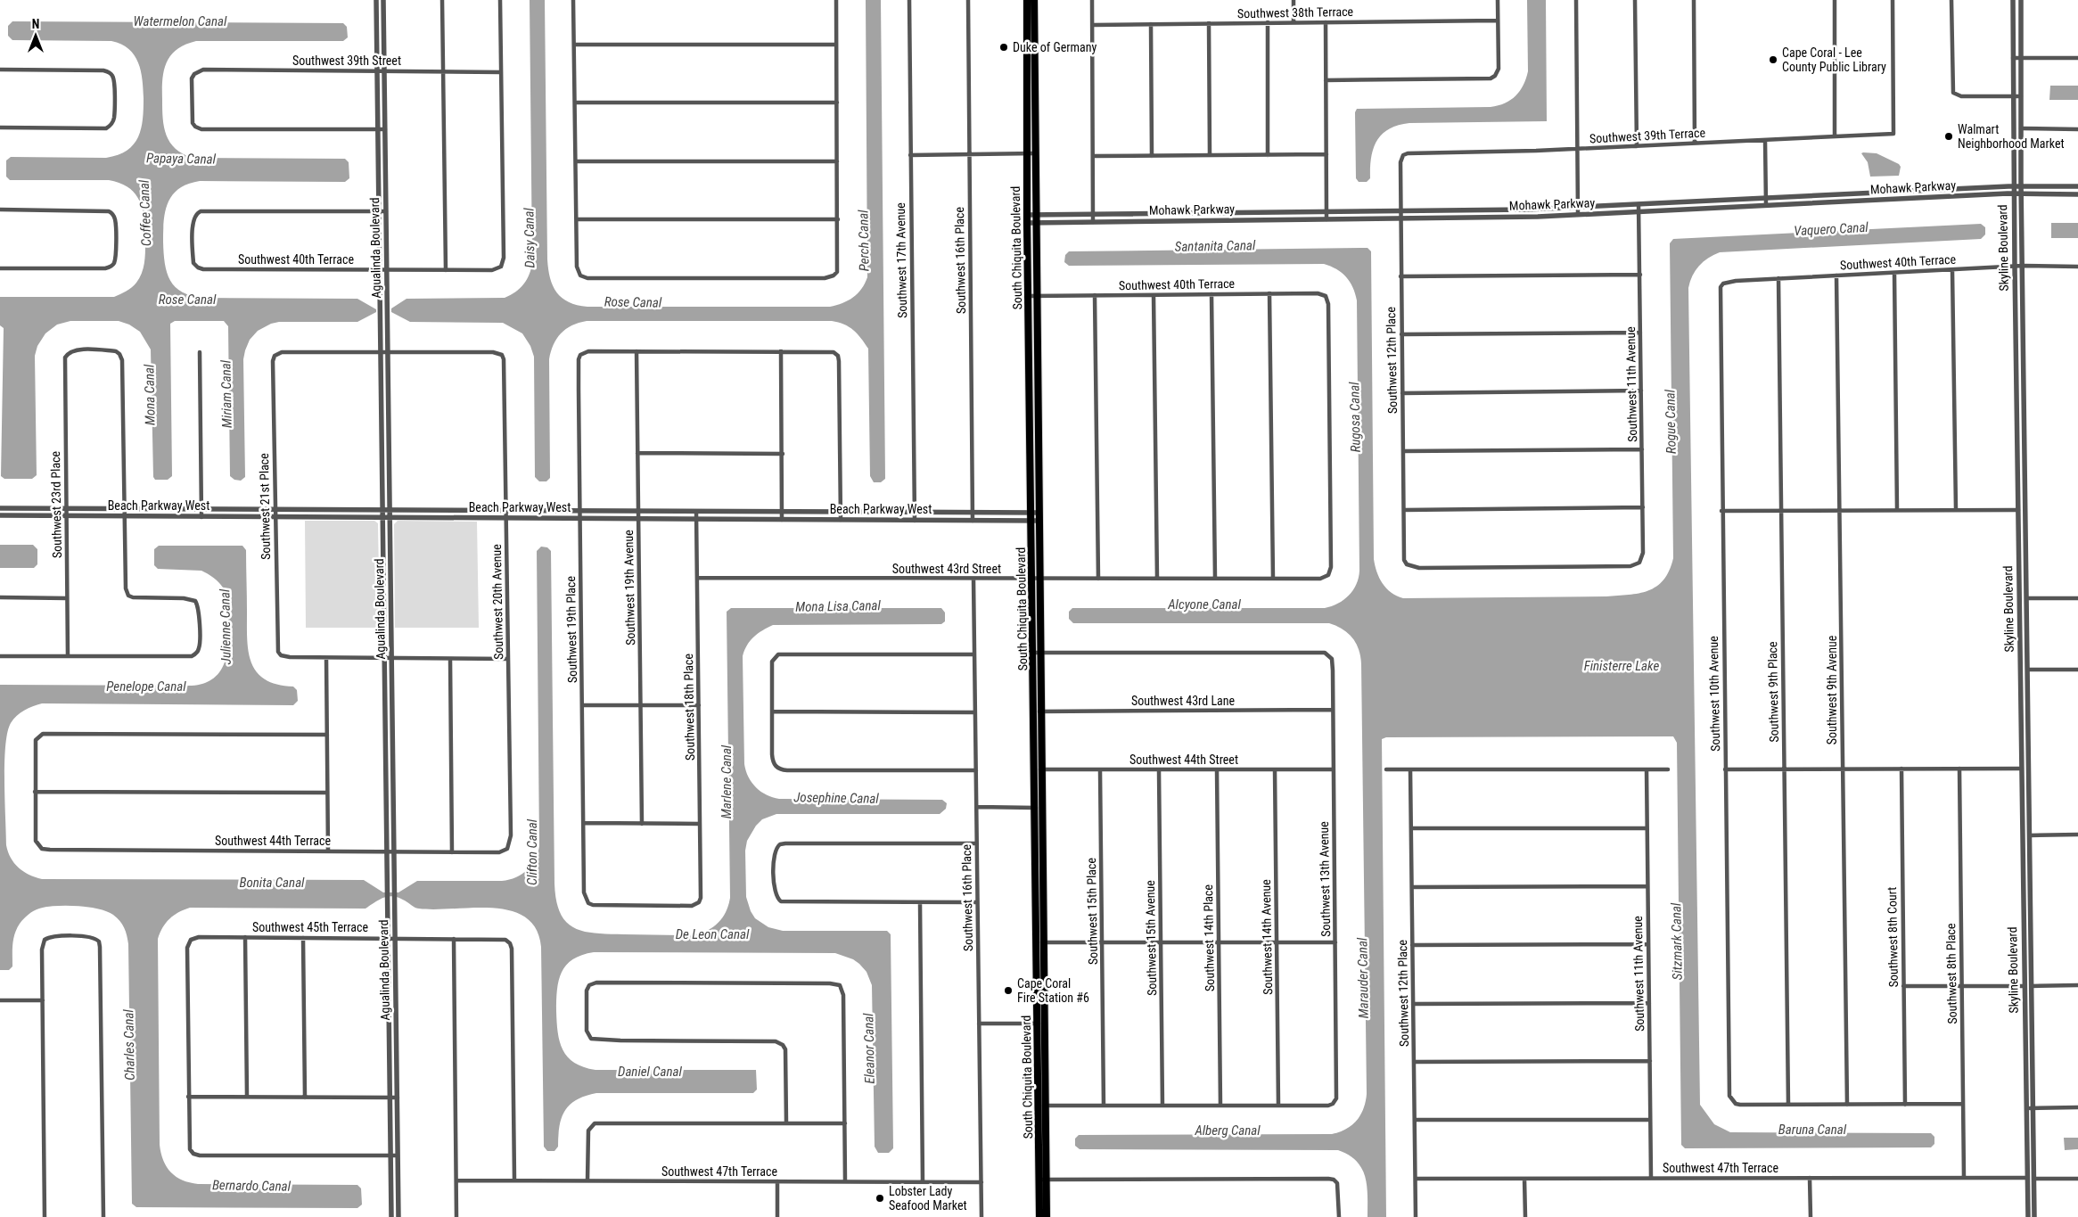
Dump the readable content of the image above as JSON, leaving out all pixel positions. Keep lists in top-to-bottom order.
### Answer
{
  "streets": {
    "main road": ["South Chiquita Boulevard"],
    "street": [
      "Southwest 38th Terrace",
      "Southwest 39th Street",
      "Southwest 39th Terrace",
      "Mohawk Parkway",
      "Agualinda Boulevard",
      "Skyline Boulevard",
      "Southwest 40th Terrace",
      "Southwest 17th Avenue",
      "Southwest 16th Place",
      "Southwest 12th Place",
      "Southwest 11th Avenue",
      "Southwest 23rd Place",
      "Beach Parkway West",
      "Southwest 21st Place",
      "Southwest 43rd Street",
      "Southwest 19th Avenue",
      "Southwest 20th Avenue",
      "Southwest 19th Place",
      "Southwest 9th Avenue",
      "Southwest 9th Place",
      "Southwest 10th Avenue",
      "Southwest 43rd Lane",
      "Southwest 18th Place",
      "Southwest 44th Street",
      "Southwest 44th Terrace",
      "Southwest 13th Avenue",
      "Southwest 15th Place",
      "Southwest 45th Terrace",
      "Southwest 14th Avenue",
      "Southwest 8th Court",
      "Southwest 15th Avenue",
      "Southwest 14th Place",
      "Southwest 8th Place",
      "Southwest 47th Terrace"
    ]
  },
  "crossings": [
    ["Southwest 39th Street", "Agualinda Boulevard"],
    ["Southwest 39th Street", "Southwest 40th Terrace"],
    ["Southwest 39th Terrace", "Southwest 12th Place"],
    ["Mohawk Parkway", "South Chiquita Boulevard"],
    ["Mohawk Parkway", "Skyline Boulevard"],
    ["Mohawk Parkway", "Southwest 12th Place"],
    ["Mohawk Parkway", "Southwest 11th Avenue"],
    ["Agualinda Boulevard", "Southwest 40th Terrace"],
    ["Agualinda Boulevard", "Beach Parkway West"],
    ["Agualinda Boulevard", "Southwest 21st Place"],
    ["Agualinda Boulevard", "Southwest 20th Avenue"],
    ["Agualinda Boulevard", "Southwest 44th Terrace"],
    ["Agualinda Boulevard", "Southwest 45th Terrace"],
    ["South Chiquita Boulevard", "Southwest 40th Terrace"],
    ["South Chiquita Boulevard", "Beach Parkway West"],
    ["South Chiquita Boulevard", "Southwest 43rd Street"],
    ["South Chiquita Boulevard", "Southwest 43rd Lane"],
    ["South Chiquita Boulevard", "Southwest 44th Street"],
    ["South Chiquita Boulevard", "Southwest 13th Avenue"],
    ["Skyline Boulevard", "Southwest 40th Terrace"],
    ["Skyline Boulevard", "Southwest 47th Terrace"],
    ["Southwest 40th Terrace", "Southwest 43rd Street"],
    ["Southwest 40th Terrace", "Southwest 9th Avenue"],
    ["Southwest 40th Terrace", "Southwest 9th Place"],
    ["Southwest 40th Terrace", "Southwest 10th Avenue"],
    ["Southwest 17th Avenue", "Beach Parkway West"],
    ["Southwest 16th Place", "Beach Parkway West"],
    ["Southwest 16th Place", "Southwest 43rd Street"],
    ["Southwest 16th Place", "Southwest 47th Terrace"],
    ["Southwest 12th Place", "Southwest 11th Avenue"],
    ["Southwest 12th Place", "Southwest 47th Terrace"],
    ["Southwest 11th Avenue", "Southwest 47th Terrace"],
    ["Southwest 23rd Place", "Beach Parkway West"],
    ["Beach Parkway West", "Southwest 21st Place"],
    ["Beach Parkway West", "Southwest 19th Avenue"],
    ["Beach Parkway West", "Southwest 20th Avenue"],
    ["Beach Parkway West", "Southwest 19th Place"],
    ["Beach Parkway West", "Southwest 18th Place"],
    ["Southwest 43rd Street", "Southwest 18th Place"],
    ["Southwest 19th Avenue", "Southwest 19th Place"],
    ["Southwest 20th Avenue", "Southwest 44th Terrace"],
    ["Southwest 19th Place", "Southwest 18th Place"],
    ["Southwest 9th Place", "Southwest 10th Avenue"],
    ["Southwest 43rd Lane", "Southwest 13th Avenue"],
    ["Southwest 44th Street", "Southwest 13th Avenue"],
    ["Southwest 44th Street", "Southwest 15th Place"],
    ["Southwest 44th Street", "Southwest 14th Avenue"],
    ["Southwest 44th Street", "Southwest 15th Avenue"],
    ["Southwest 44th Street", "Southwest 14th Place"],
    ["Southwest 13th Avenue", "Southwest 14th Avenue"],
    ["Southwest 45th Terrace", "Southwest 47th Terrace"],
    ["Southwest 8th Place", "Southwest 47th Terrace"]
  ],
  "water": [
    "Watermelon Canal",
    "Papaya Canal",
    "Coffee Canal",
    "Vaquero Canal",
    "Daisy Canal",
    "Perch Canal",
    "Santanita Canal",
    "Rose Canal",
    "Miriam Canal",
    "Mona Canal",
    "Rugosa Canal",
    "Rogue Canal",
    "Alcyone Canal",
    "Mona Lisa Canal",
    "Julienne Canal",
    "Finisterre Lake",
    "Penelope Canal",
    "Marlene Canal",
    "Josephine Canal",
    "Clifton Canal",
    "Bonita Canal",
    "De Leon Canal",
    "Sitzmark Canal",
    "Marauder Canal",
    "Charles Canal",
    "Eleanor Canal",
    "Daniel Canal",
    "Baruna Canal",
    "Alberg Canal",
    "Bernardo Canal"
  ],
  "places": [
    "Duke of Germany",
    "Cape Coral - Lee County Public Library",
    "Walmart Neighborhood Market",
    "Cape Coral Fire Station #6",
    "Lobster Lady Seafood Market"
  ],
  "north": "top"
}
